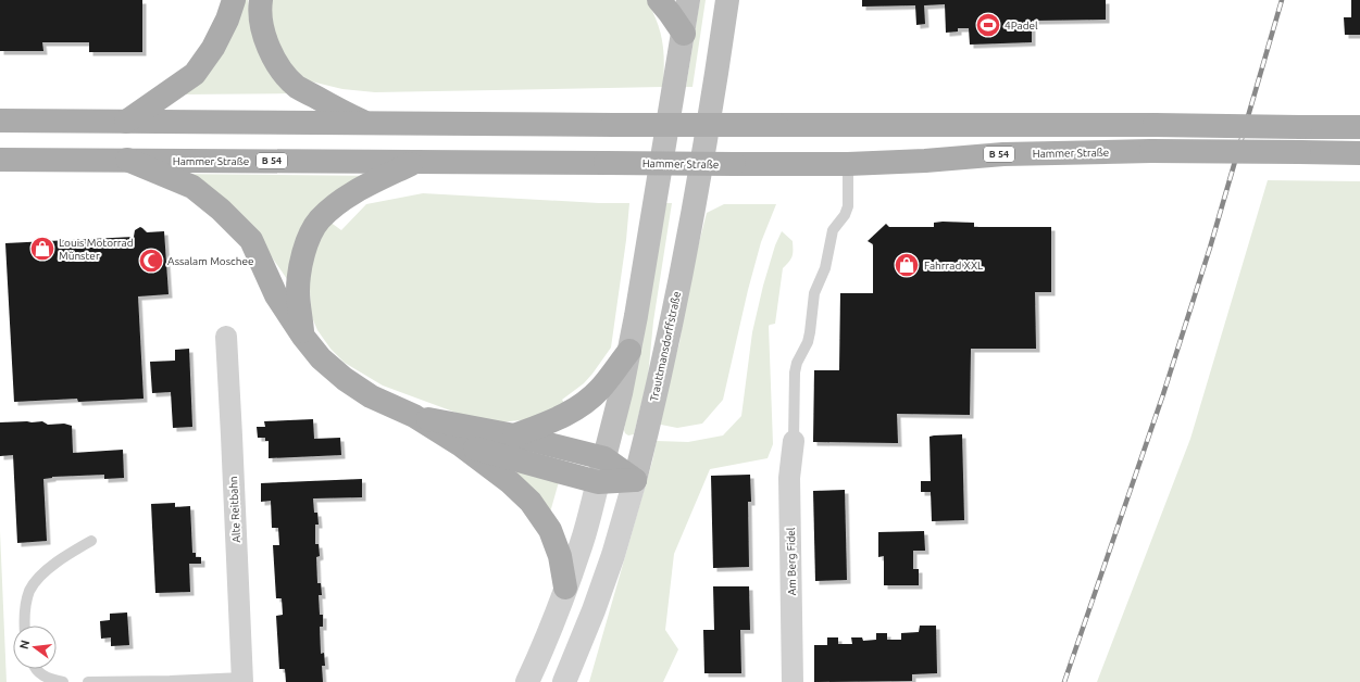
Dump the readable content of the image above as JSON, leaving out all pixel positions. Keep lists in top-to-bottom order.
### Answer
{
  "streets": {
    "main road": ["Hammer Straße", "B 54", "Trauttmansdorffstraße"],
    "street": ["Alte Reitbahn", "Am Berg Fidel"]
  },
  "places": {
    "sports": ["4Padel"],
    "shop": ["Louis Motorrad Münster", "Fahrrad XXL"],
    "mosque": ["Assalam Moschee"]
  },
  "north": "left"
}
